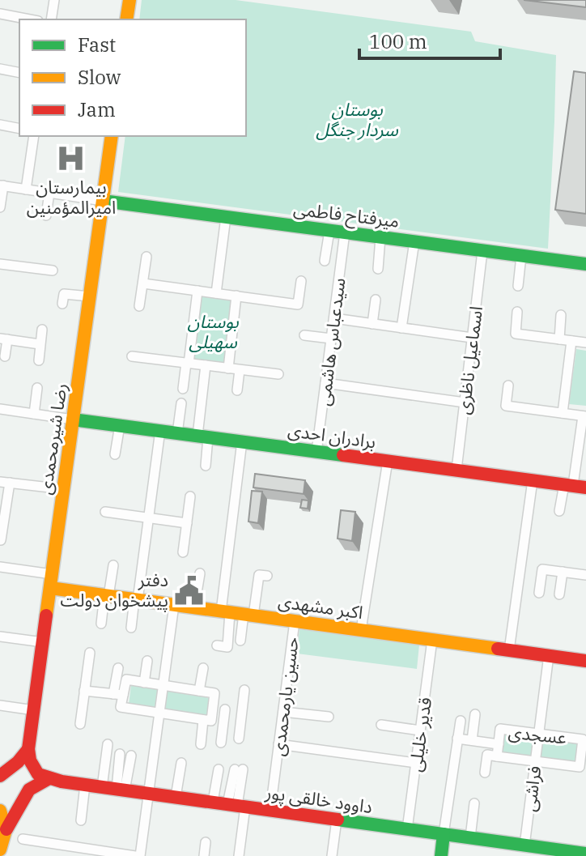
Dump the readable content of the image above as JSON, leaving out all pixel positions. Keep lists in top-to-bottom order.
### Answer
{
  "streets": {
    "street": [
      "میرفتاح فاطمی",
      "سیدعباس هاشمی",
      "اسماعیل ناظری",
      "برادران احدی",
      "رضا شیرمحمدی",
      "اکبر مشهدی",
      "حسین یارمحمدی",
      "قدیر خلیلی",
      "عسجدی",
      "فراشی",
      "داوود خالقی پور"
    ]
  },
  "crossings": [
    ["میرفتاح فاطمی", "سیدعباس هاشمی"],
    ["میرفتاح فاطمی", "اسماعیل ناظری"],
    ["میرفتاح فاطمی", "رضا شیرمحمدی"],
    ["سیدعباس هاشمی", "برادران احدی"],
    ["اسماعیل ناظری", "برادران احدی"],
    ["برادران احدی", "رضا شیرمحمدی"],
    ["رضا شیرمحمدی", "اکبر مشهدی"],
    ["اکبر مشهدی", "حسین یارمحمدی"],
    ["اکبر مشهدی", "قدیر خلیلی"],
    ["اکبر مشهدی", "فراشی"],
    ["حسین یارمحمدی", "داوود خالقی پور"],
    ["قدیر خلیلی", "داوود خالقی پور"],
    ["عسجدی", "فراشی"],
    ["فراشی", "داوود خالقی پور"]
  ],
  "parks": ["بوستان سردار جنگل", "بوستان سهیلی"],
  "places": {
    "hospital": ["بیمارستان امیرالمؤمنین"],
    "public building": ["دفتر پیشخوان دولت"]
  },
  "legend": ["Fast", "Slow", "Jam"],
  "scale_bar": "100 m"
}
